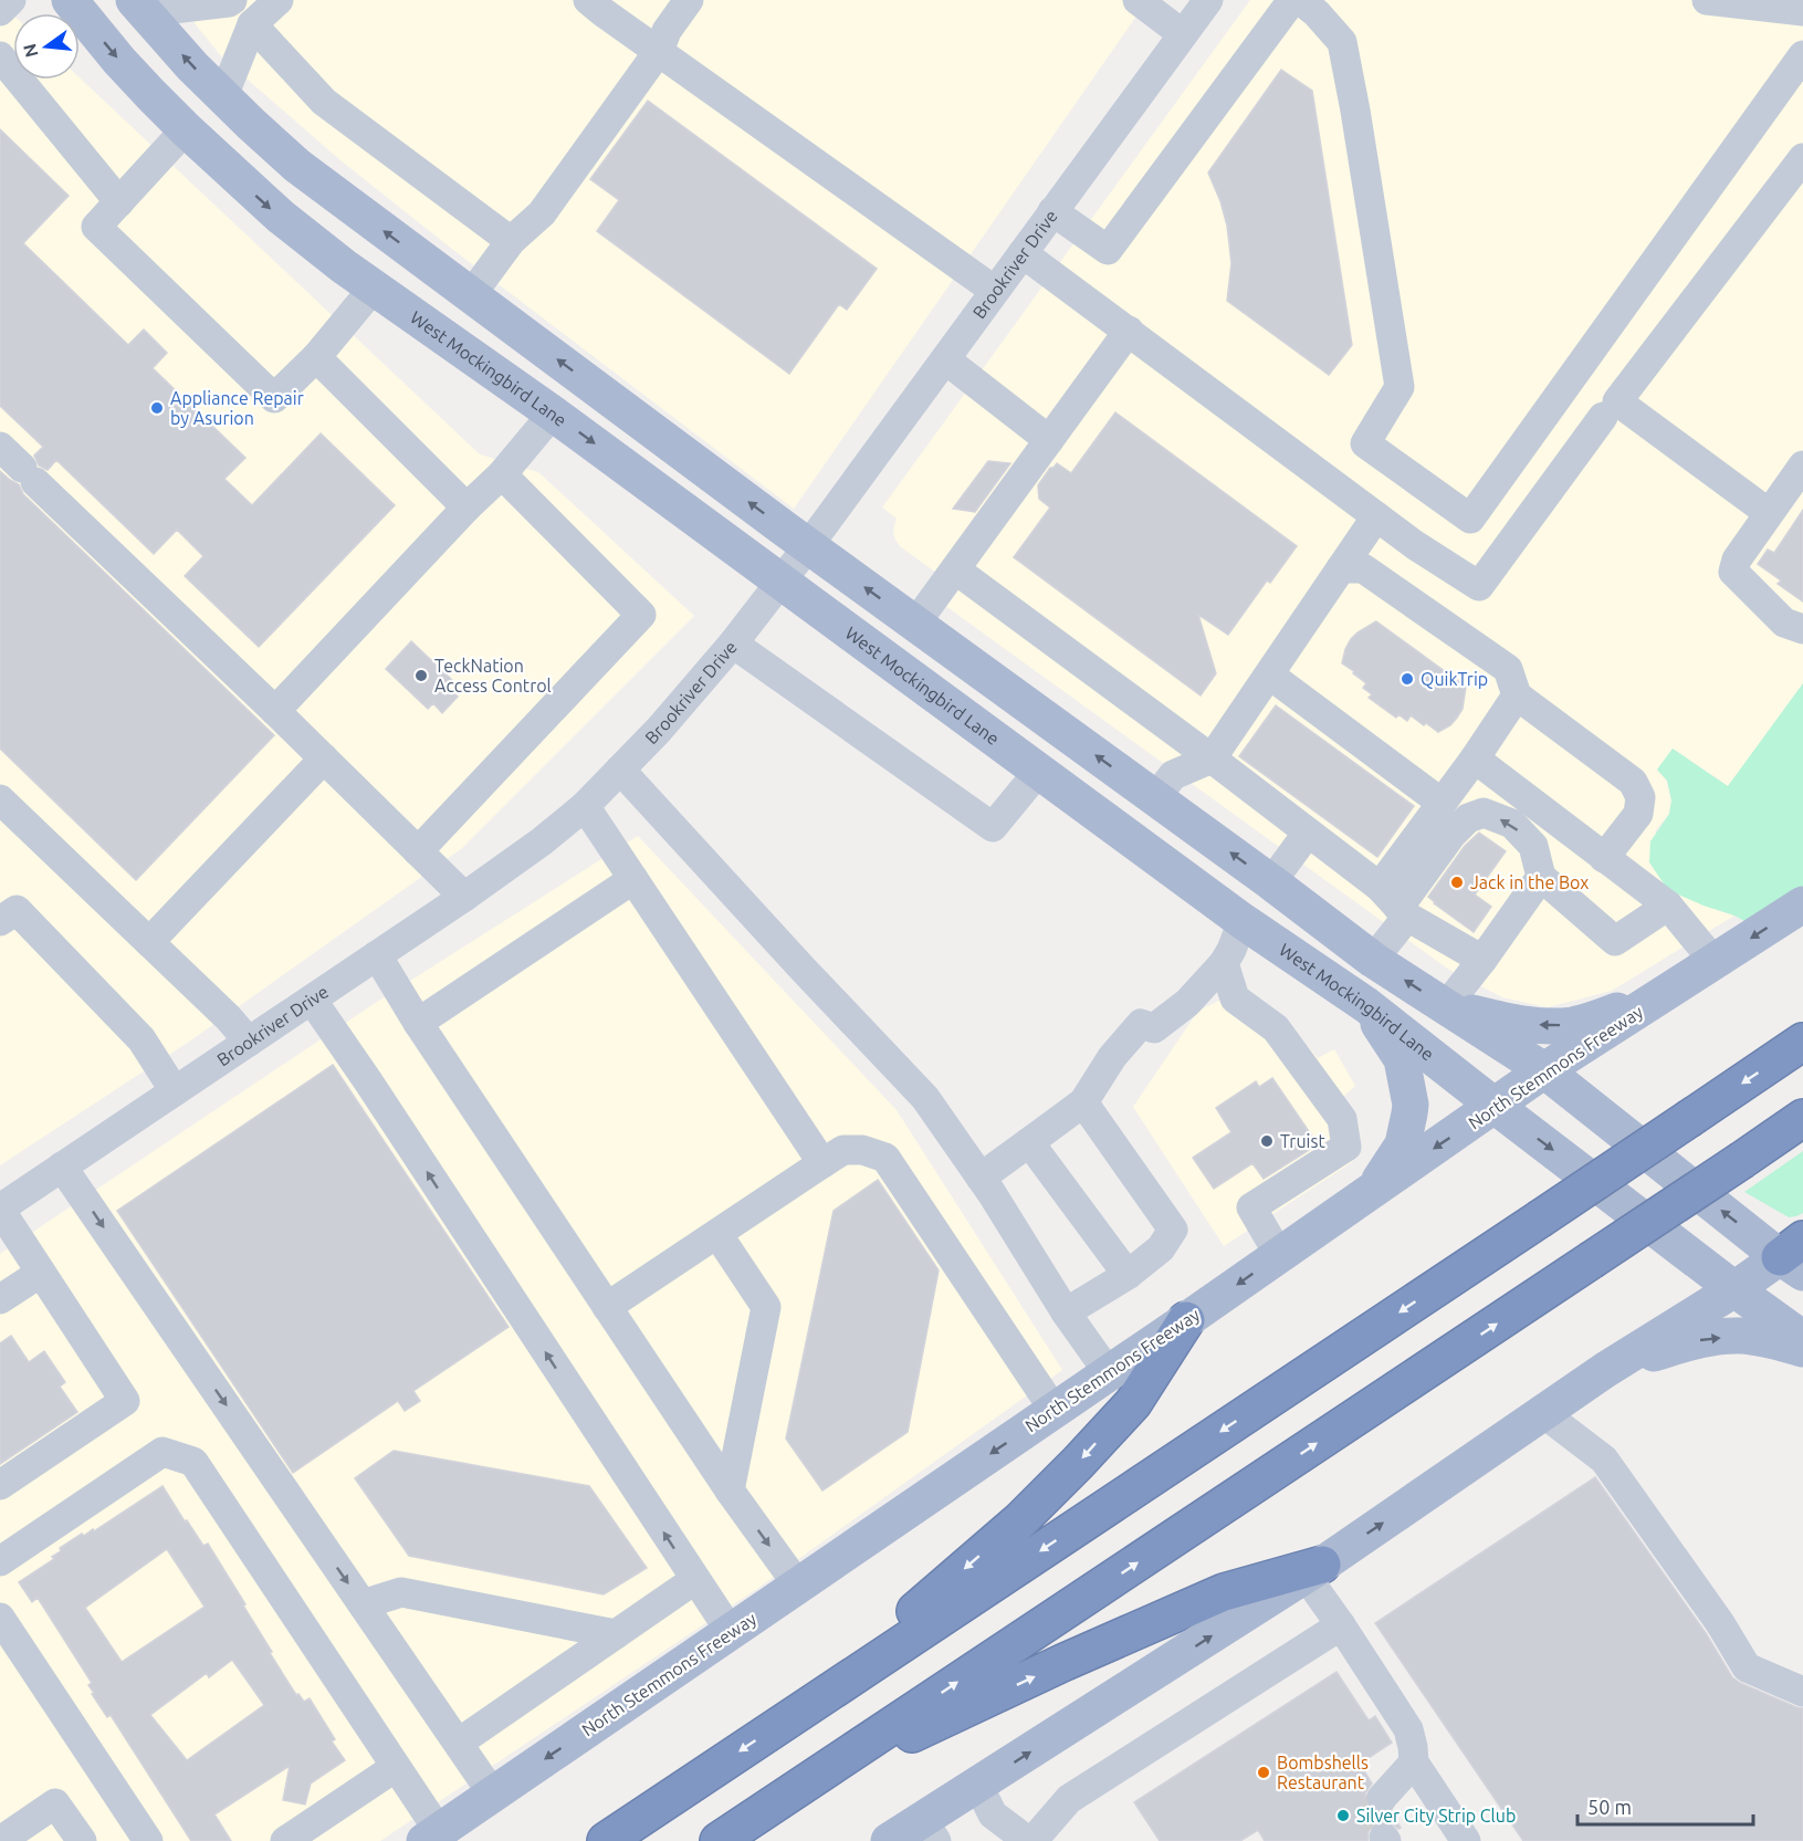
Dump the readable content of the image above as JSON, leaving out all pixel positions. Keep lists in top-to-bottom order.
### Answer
{
  "streets": {
    "main road": ["West Mockingbird Lane", "North Stemmons Freeway"],
    "street": ["Brookriver Drive"]
  },
  "crossings": [
    ["Brookriver Drive", "West Mockingbird Lane"],
    ["West Mockingbird Lane", "North Stemmons Freeway"]
  ],
  "places": [
    "Appliance Repair by Asurion",
    "TeckNation Access Control",
    "QuikTrip",
    "Jack in the Box",
    "Truist",
    "Bombshells Restaurant",
    "Silver City Strip Club"
  ],
  "scale_bar": "50 m",
  "north": "left"
}
